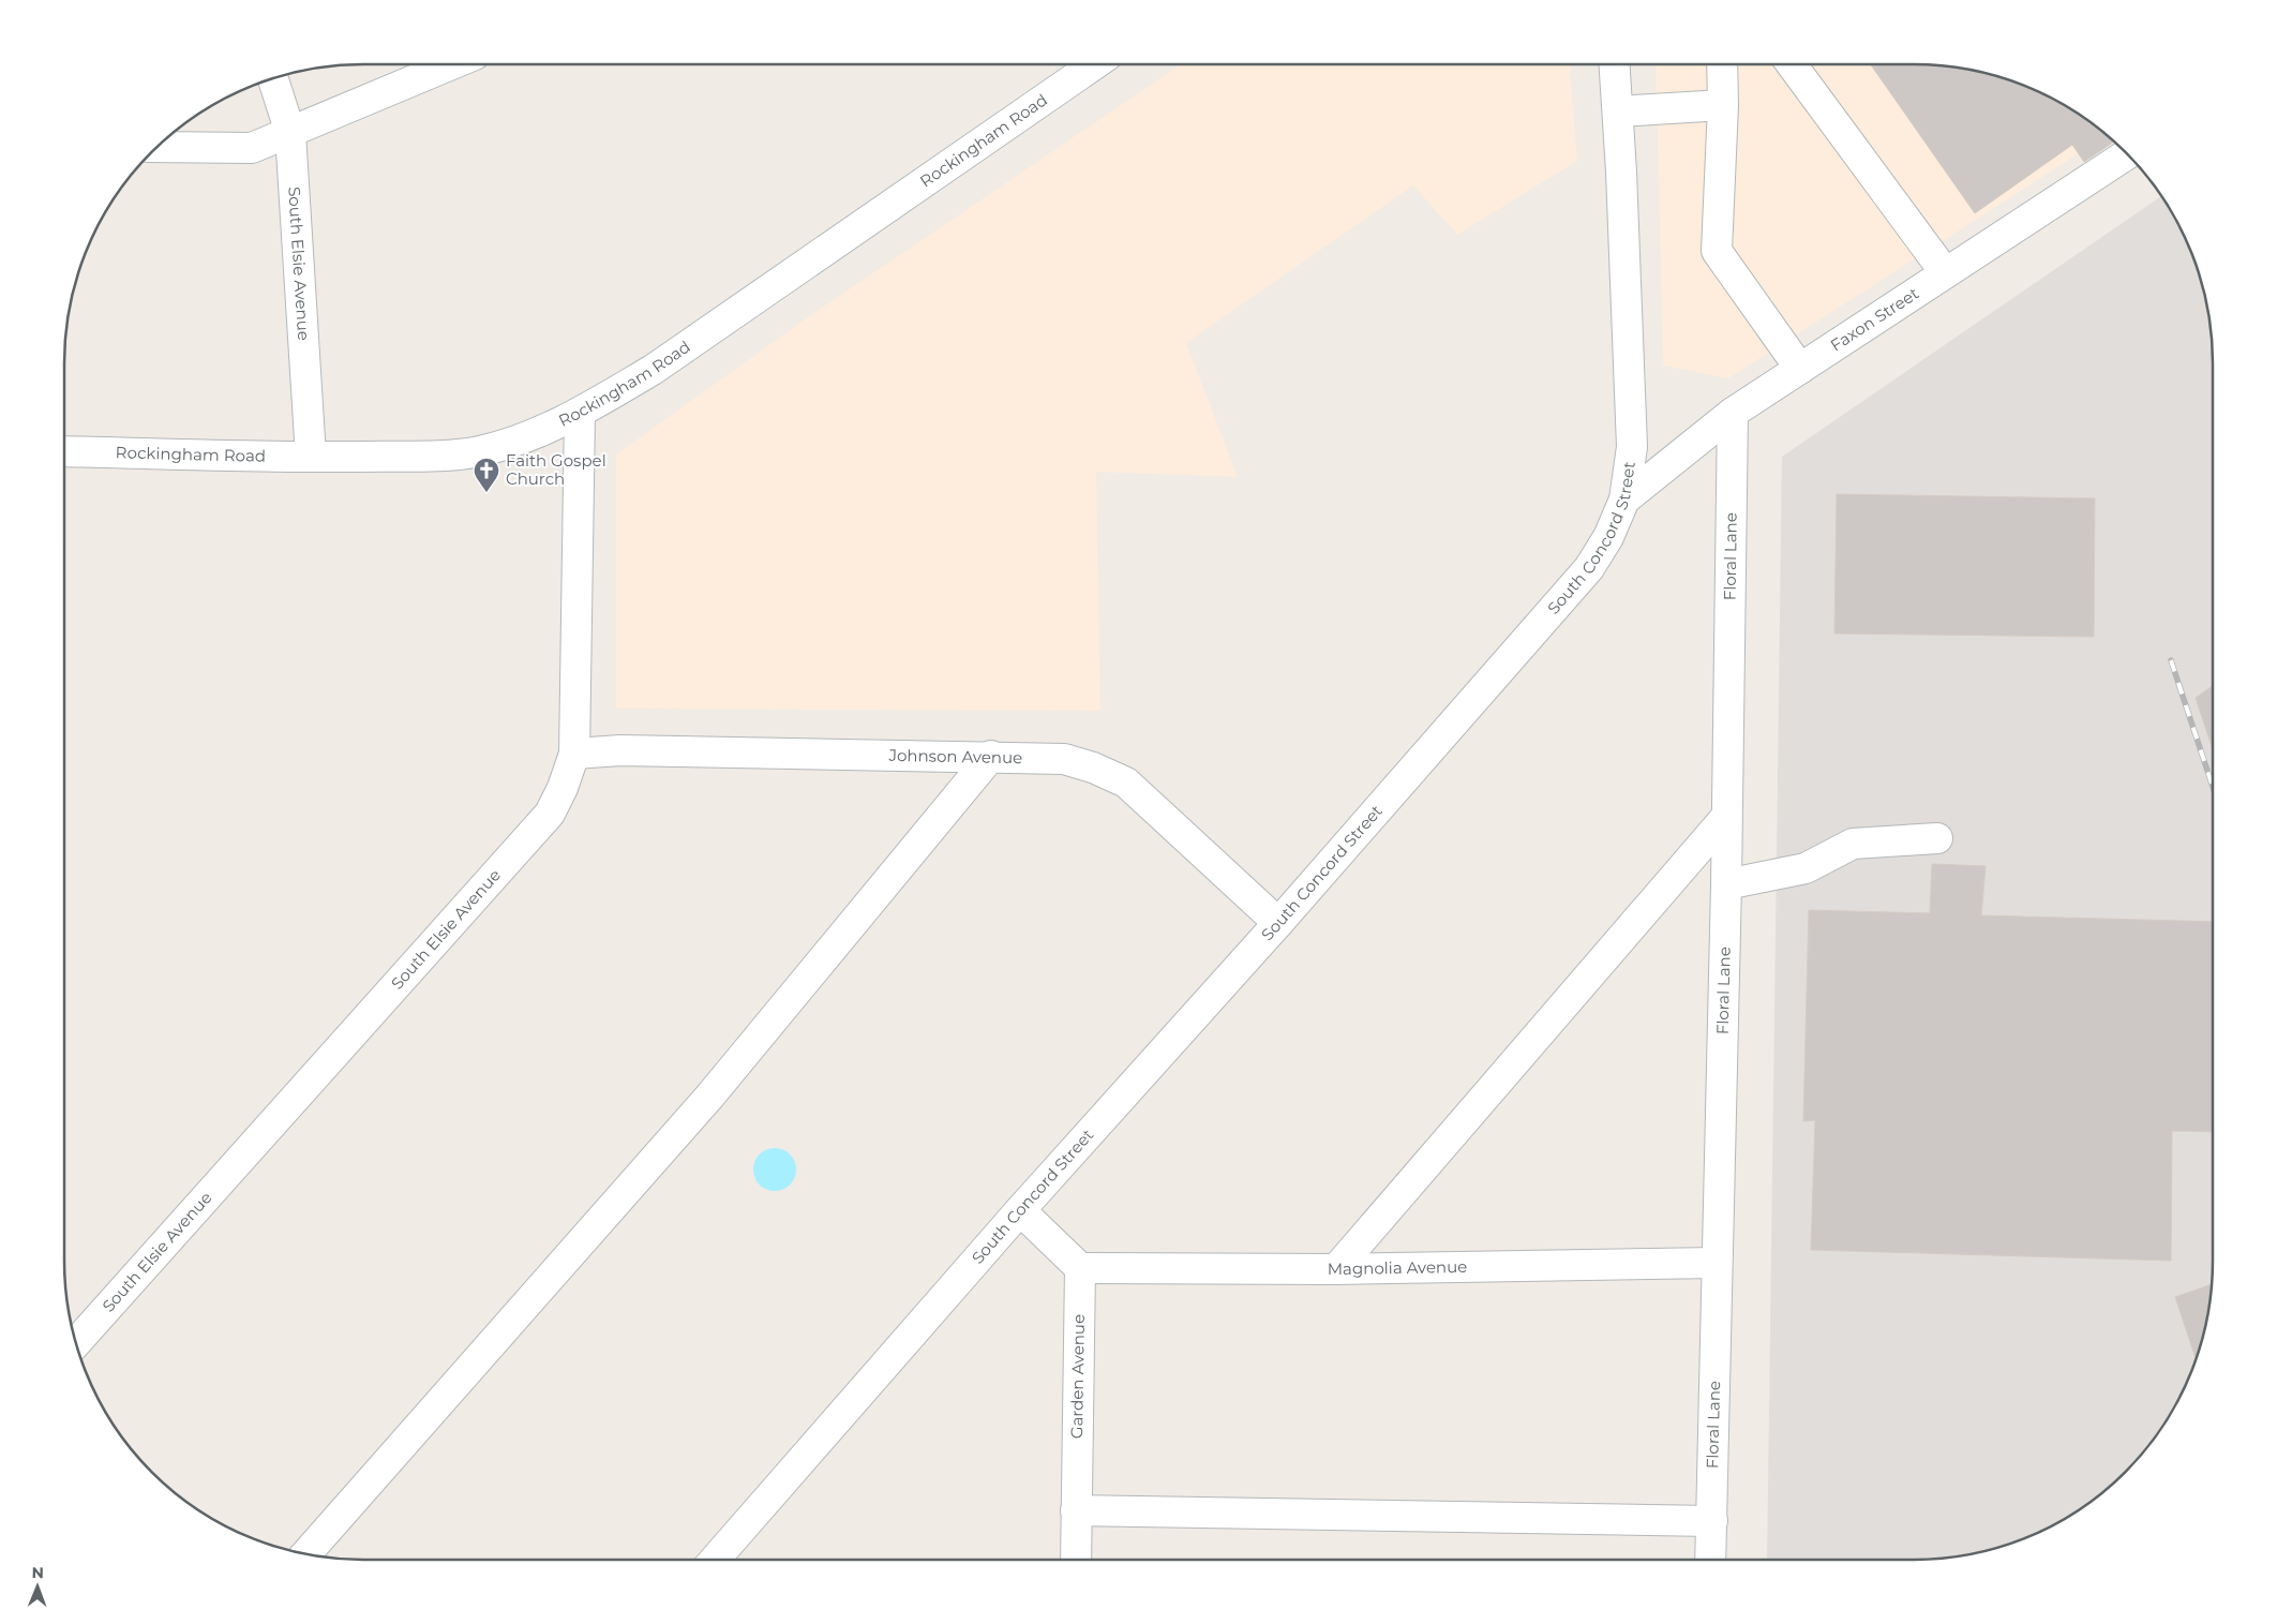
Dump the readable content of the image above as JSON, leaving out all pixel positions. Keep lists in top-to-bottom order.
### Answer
{
  "streets": {
    "street": [
      "Rockingham Road",
      "South Elsie Avenue",
      "Faxon Street",
      "South Concord Street",
      "Floral Lane",
      "Johnson Avenue",
      "Magnolia Avenue",
      "Garden Avenue"
    ]
  },
  "crossings": [
    ["Rockingham Road", "South Elsie Avenue"],
    ["South Elsie Avenue", "Johnson Avenue"],
    ["Faxon Street", "South Concord Street"],
    ["Faxon Street", "Floral Lane"],
    ["South Concord Street", "Johnson Avenue"],
    ["Floral Lane", "Magnolia Avenue"],
    ["Magnolia Avenue", "Garden Avenue"]
  ],
  "places": {
    "church": ["Faith Gospel Church"]
  },
  "north": "top"
}
